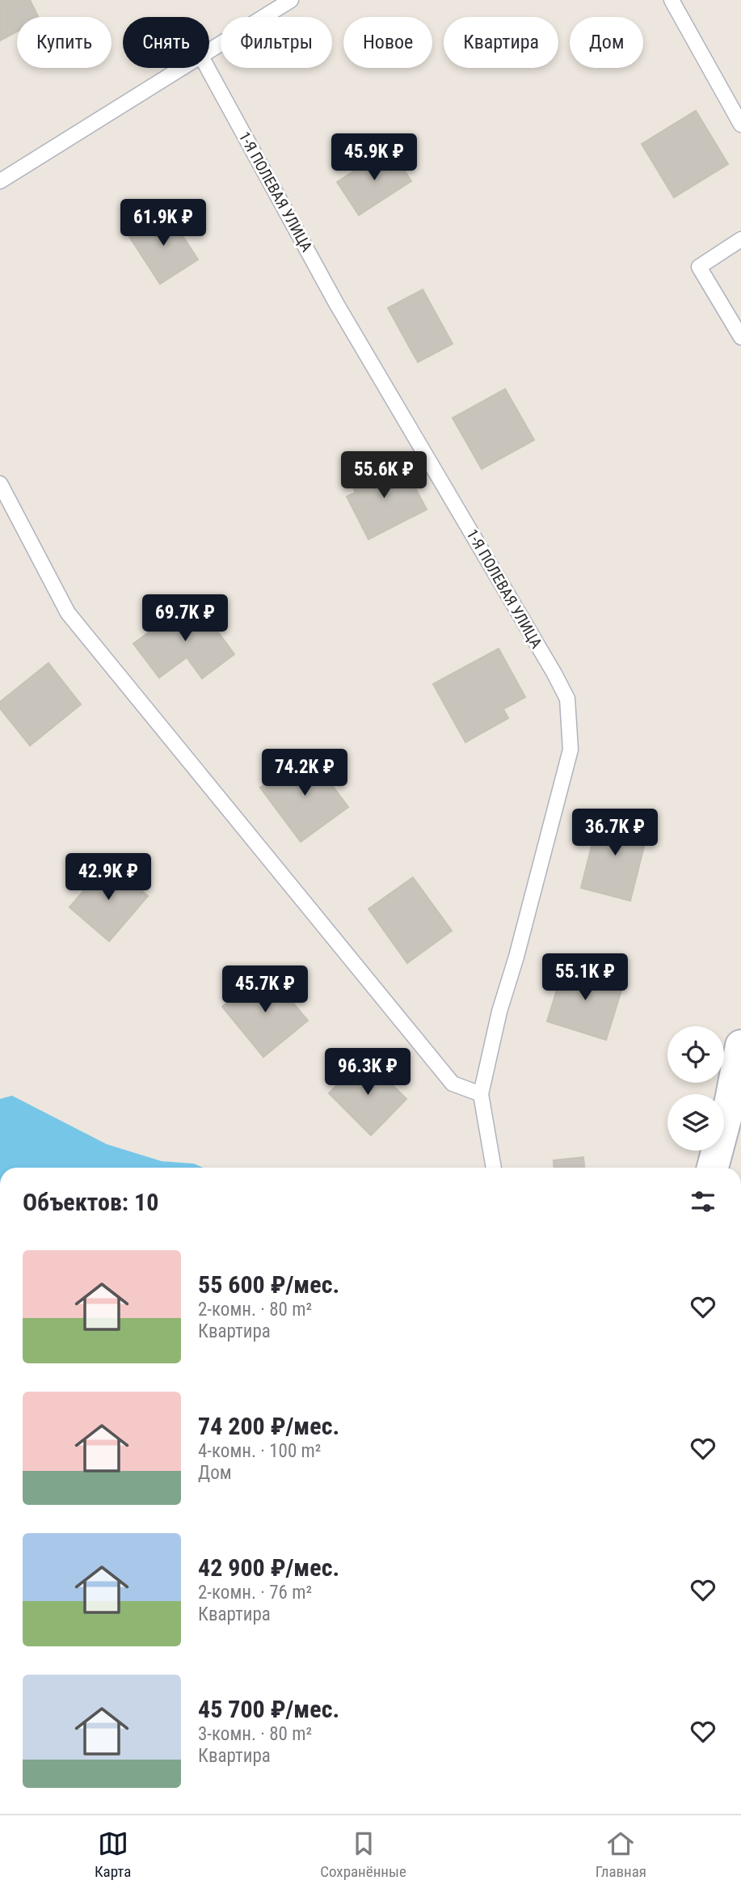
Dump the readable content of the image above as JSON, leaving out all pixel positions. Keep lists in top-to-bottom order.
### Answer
{
  "streets": {
    "lane": ["1-Я ПОЛЕВАЯ УЛИЦА"]
  },
  "page": {
    "chip": [
      "Купить",
      "Снять",
      "Фильтры",
      "Новое",
      "Квартира",
      "Дом"
    ],
    "price": [
      "45.9K ₽",
      "61.9K ₽",
      "55.6K ₽",
      "69.7K ₽",
      "74.2K ₽",
      "36.7K ₽",
      "42.9K ₽",
      "55.1K ₽",
      "45.7K ₽",
      "96.3K ₽"
    ],
    "heading": "Объектов: 10",
    "list": [
      {
        "name": "55 600 ₽/мес.",
        "note": "2-комн. · 80 m² · Квартира"
      },
      {
        "name": "74 200 ₽/мес.",
        "note": "4-комн. · 100 m² · Дом"
      },
      {
        "name": "42 900 ₽/мес.",
        "note": "2-комн. · 76 m² · Квартира"
      },
      {
        "name": "45 700 ₽/мес.",
        "note": "3-комн. · 80 m² · Квартира"
      }
    ],
    "tabs": ["Карта", "Сохранённые", "Главная"]
  }
}
